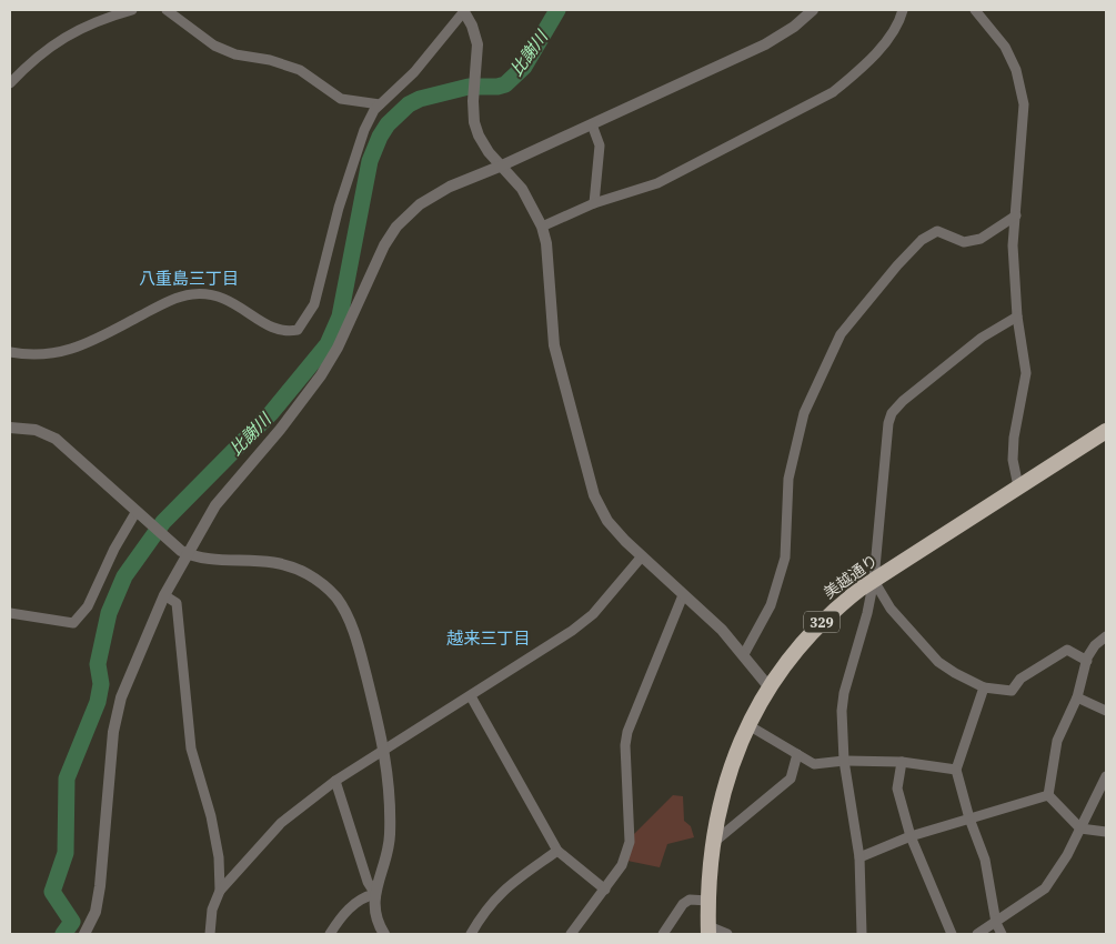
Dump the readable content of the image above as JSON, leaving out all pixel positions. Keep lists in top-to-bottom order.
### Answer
{
  "streets": {
    "highway": ["美越通り", "329"]
  },
  "districts": ["八重島三丁目", "越来三丁目"],
  "water": ["比謝川"]
}
